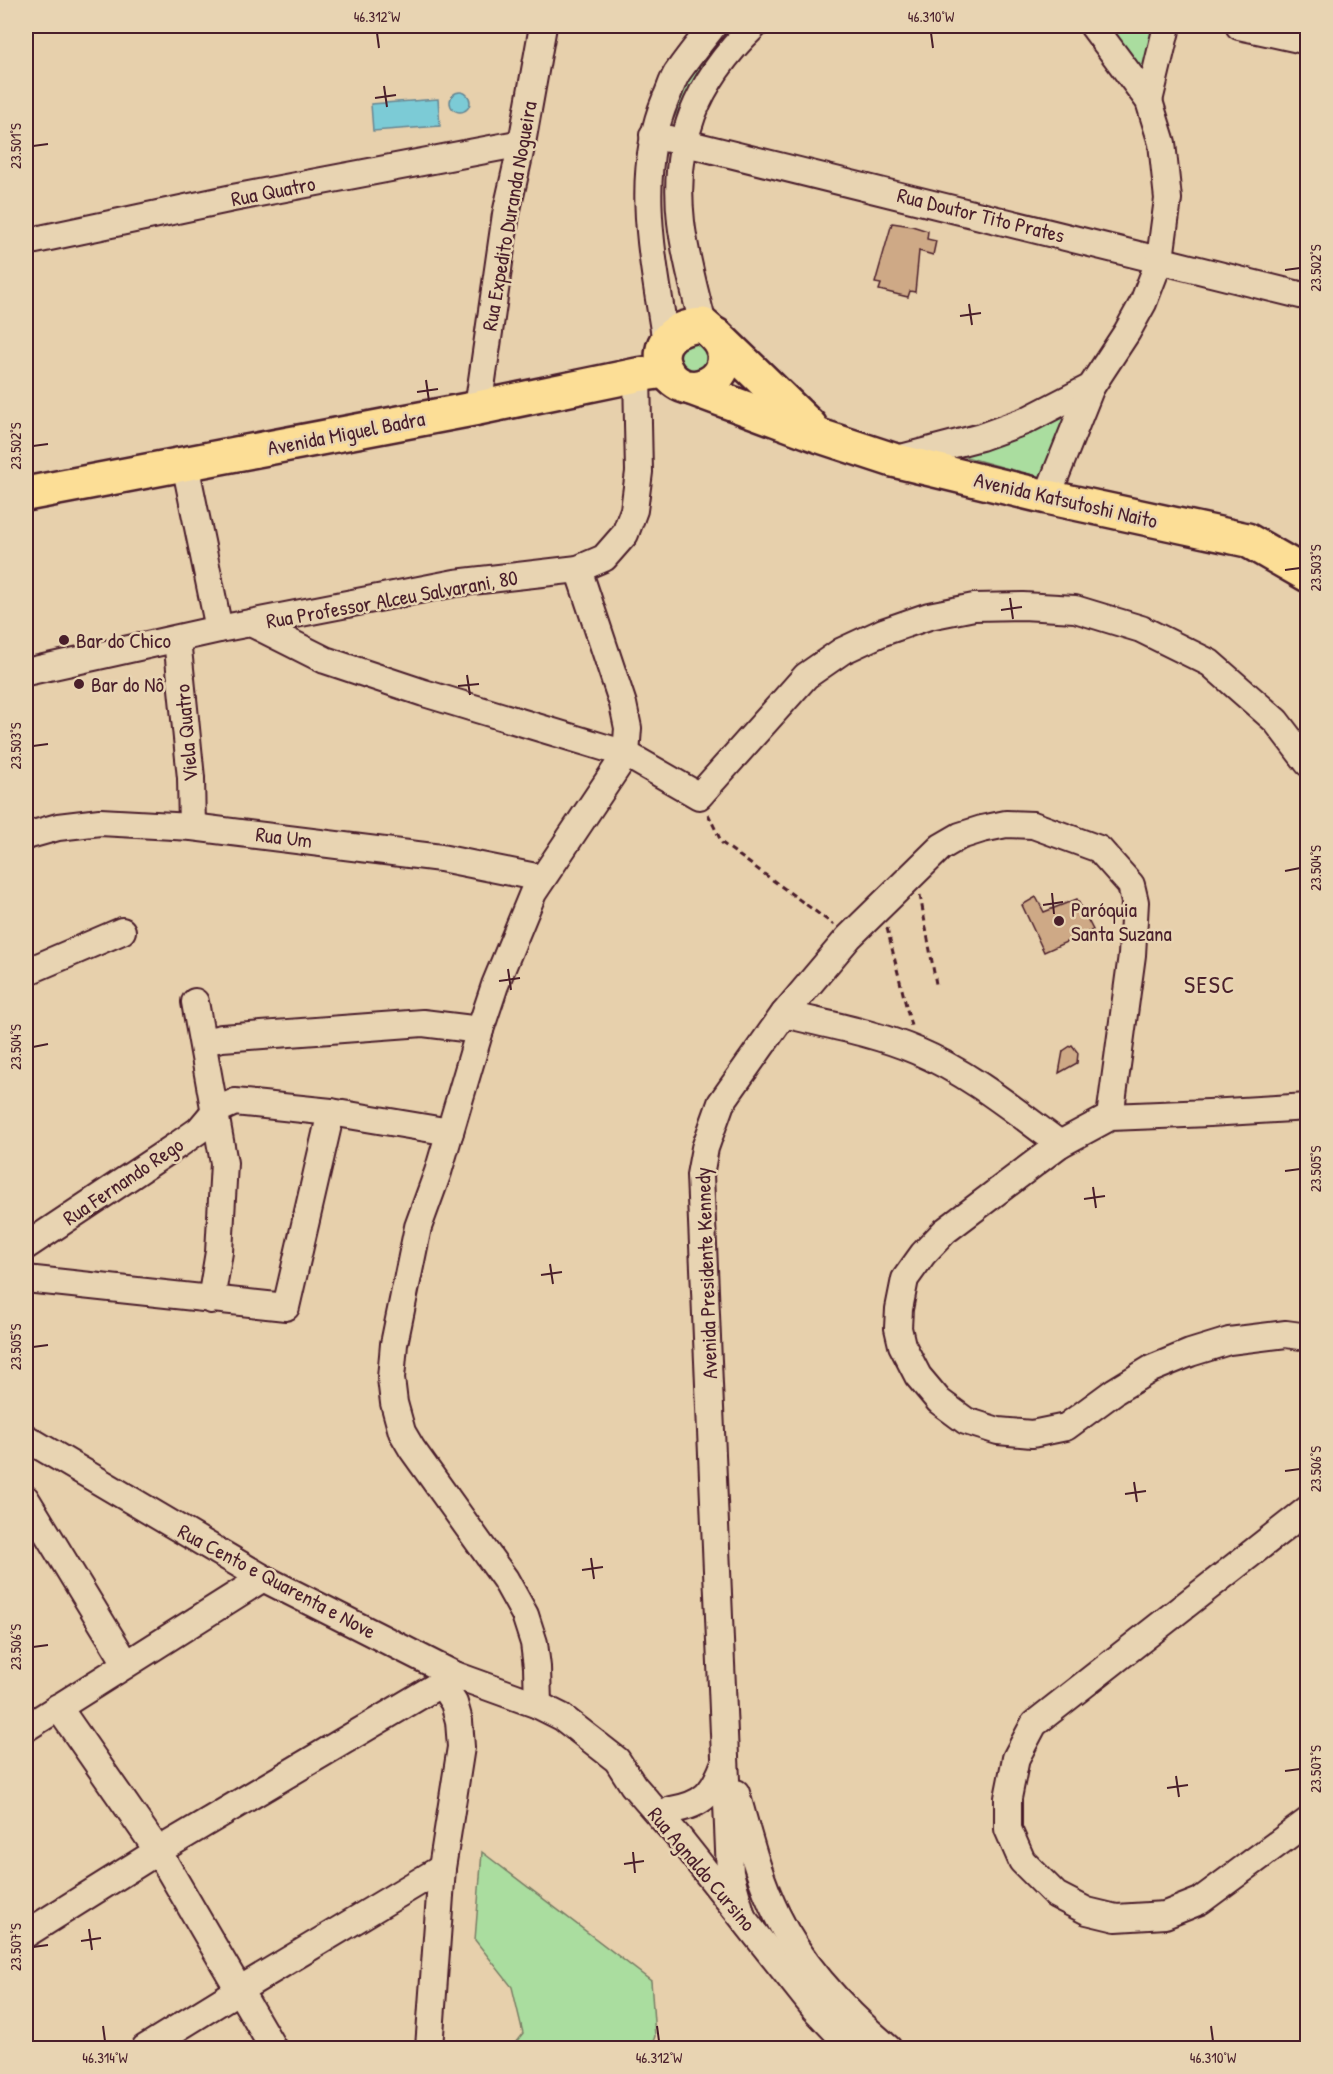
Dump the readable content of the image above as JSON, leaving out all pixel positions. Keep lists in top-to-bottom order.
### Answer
{
  "streets": {
    "main road": ["Avenida Miguel Badra", "Avenida Katsutoshi Naito"],
    "street": [
      "Rua Quatro",
      "Rua Doutor Tito Prates",
      "Rua Expedito Duranda Nogueira",
      "Rua Professor Alceu Salvarani, 80",
      "Viela Quatro",
      "Rua Um",
      "Rua Fernando Rego",
      "Avenida Presidente Kennedy",
      "Rua Cento e Quarenta e Nove",
      "Rua Agnaldo Cursino"
    ]
  },
  "crossings": [
    ["Rua Quatro", "Rua Expedito Duranda Nogueira"],
    ["Rua Expedito Duranda Nogueira", "Avenida Miguel Badra"],
    ["Avenida Miguel Badra", "Rua Professor Alceu Salvarani, 80"],
    ["Rua Professor Alceu Salvarani, 80", "Viela Quatro"],
    ["Viela Quatro", "Rua Um"],
    ["Avenida Presidente Kennedy", "Rua Agnaldo Cursino"],
    ["Rua Cento e Quarenta e Nove", "Rua Agnaldo Cursino"]
  ],
  "districts": ["SESC"],
  "places": ["Bar do Chico", "Bar do Nô", "Paróquia Santa Suzana"],
  "coordinates": [
    "46.312°W",
    "46.310°W",
    "23.501°S",
    "23.502°S",
    "23.503°S",
    "23.504°S",
    "23.505°S",
    "23.506°S",
    "23.507°S",
    "46.314°W"
  ]
}
